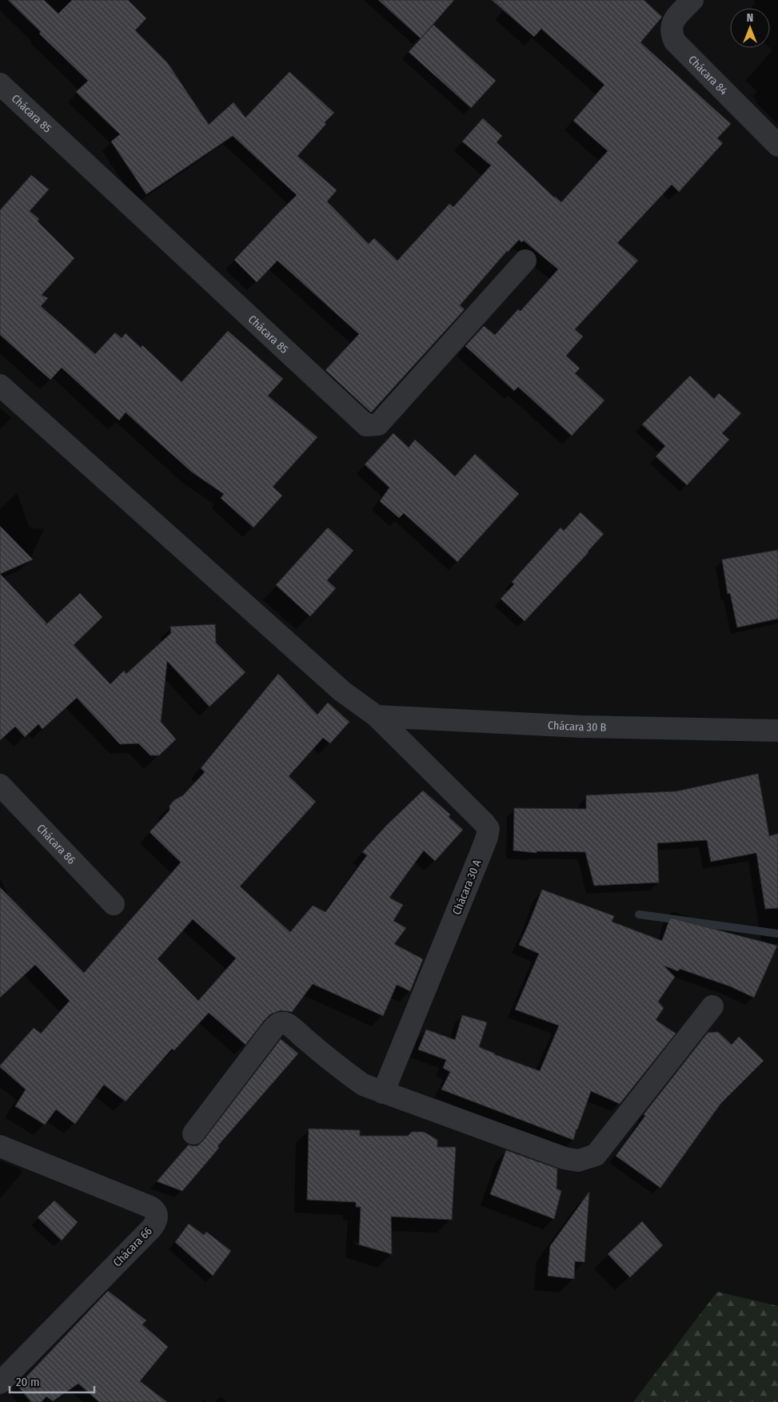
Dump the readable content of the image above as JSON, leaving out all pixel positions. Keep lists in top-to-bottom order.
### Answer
{
  "streets": {
    "street": [
      "Chácara 84",
      "Chácara 85",
      "Chácara 30 B",
      "Chácara 86",
      "Chácara 30 A",
      "Chácara 66"
    ]
  },
  "crossings": [
    ["Chácara 30 B", "Chácara 30 A"]
  ],
  "scale_bar": "20 m",
  "north": "top"
}
